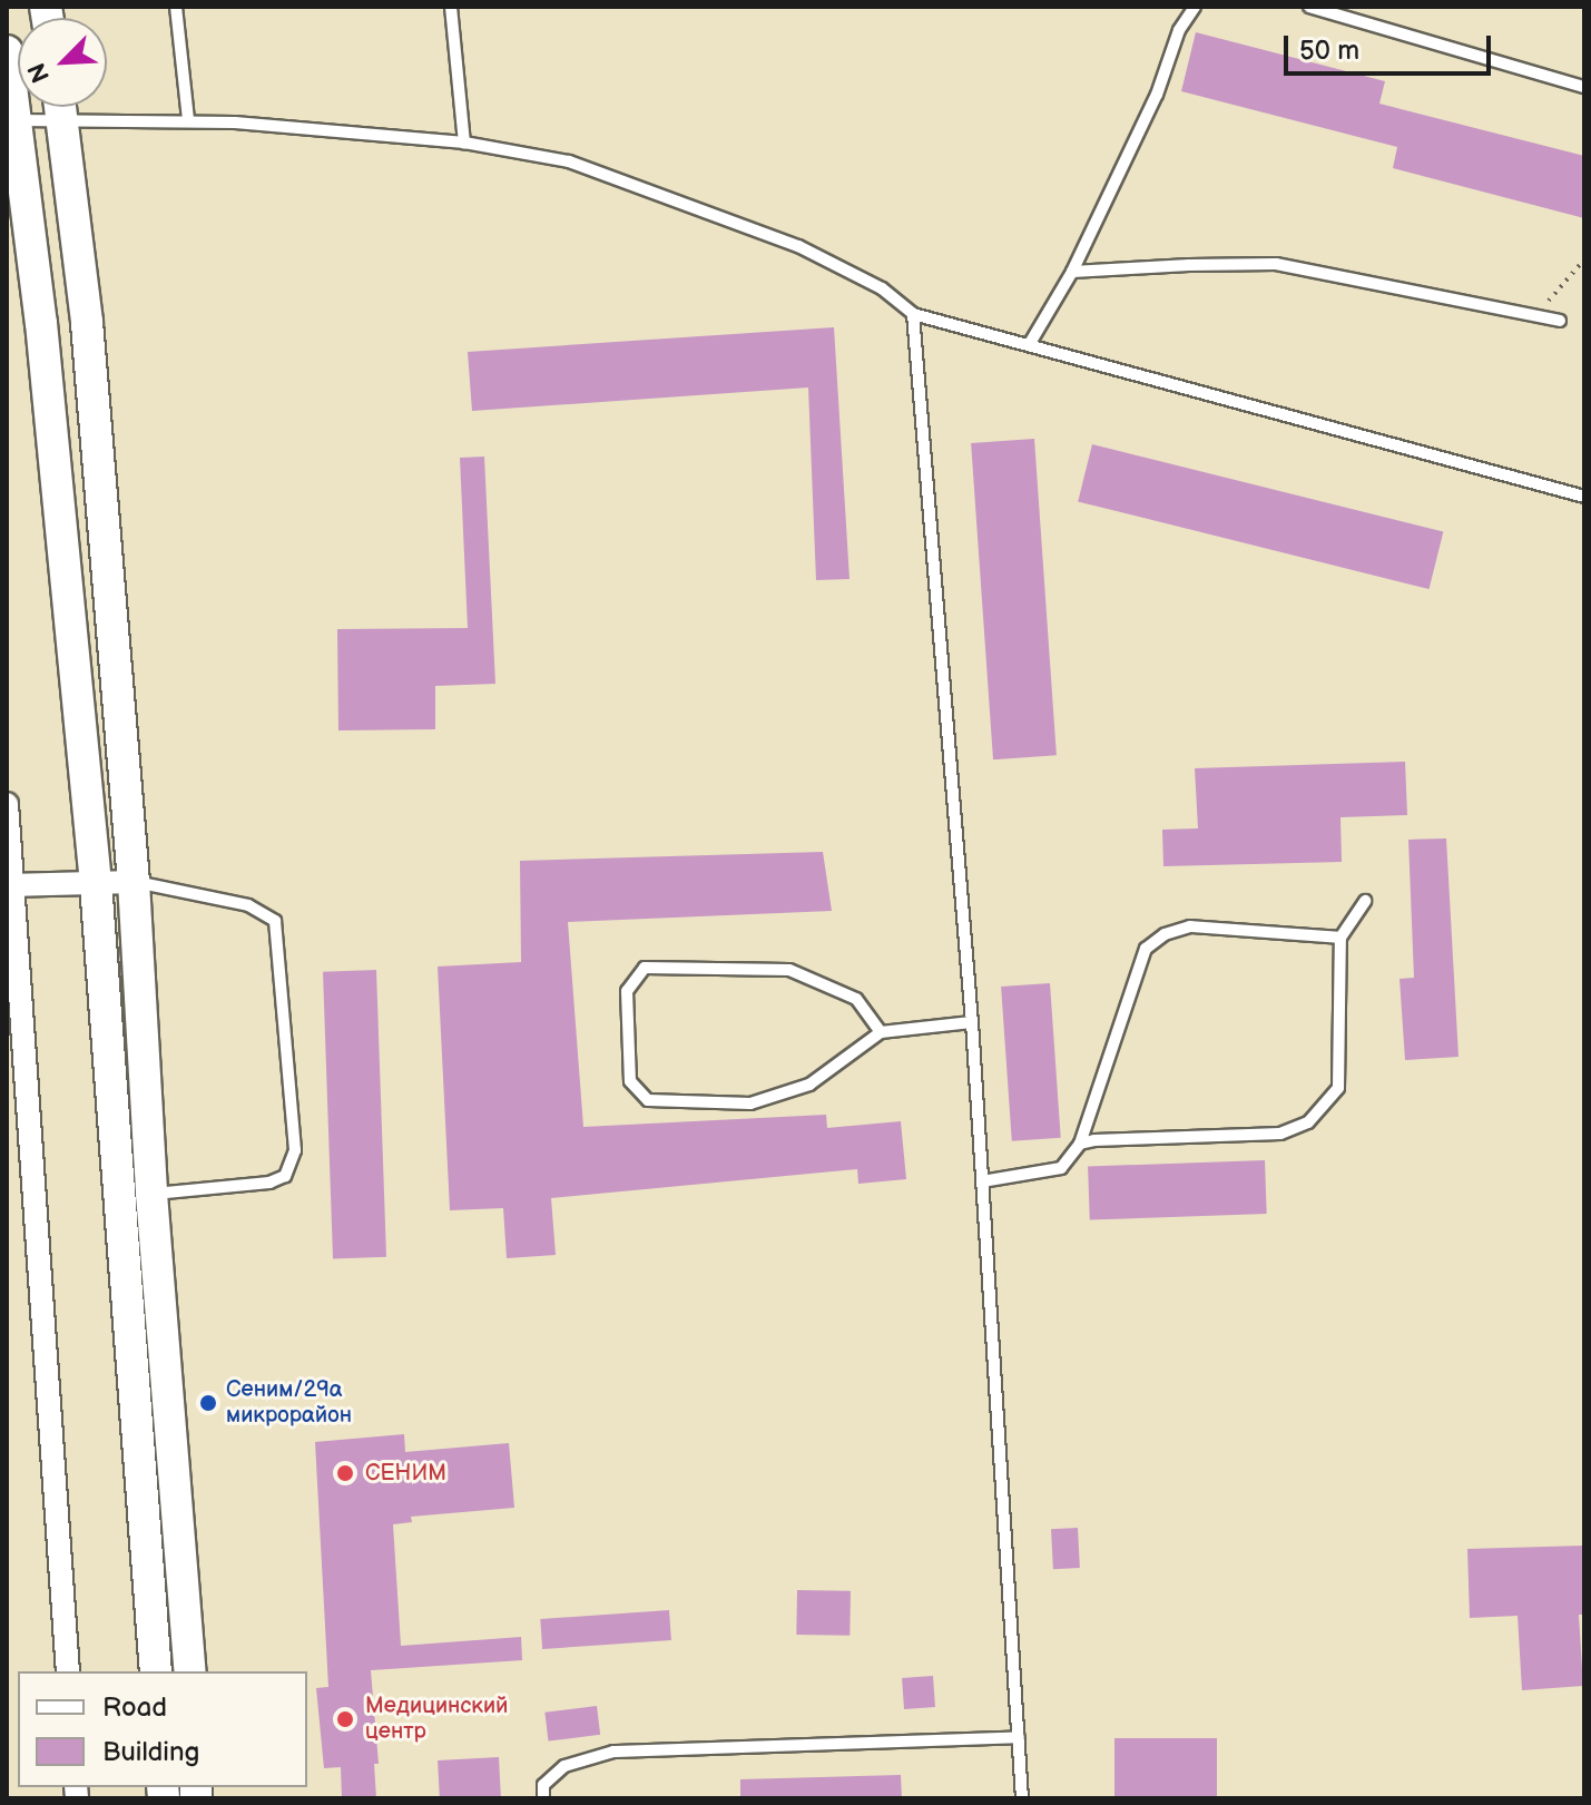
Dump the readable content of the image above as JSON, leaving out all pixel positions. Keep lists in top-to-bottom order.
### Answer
{
  "places": ["Сеним/29а микрорайон", "СЕНИМ", "Медицинский центр"],
  "legend": ["Road", "Building"],
  "scale_bar": "50 m",
  "north": "bottom left"
}
